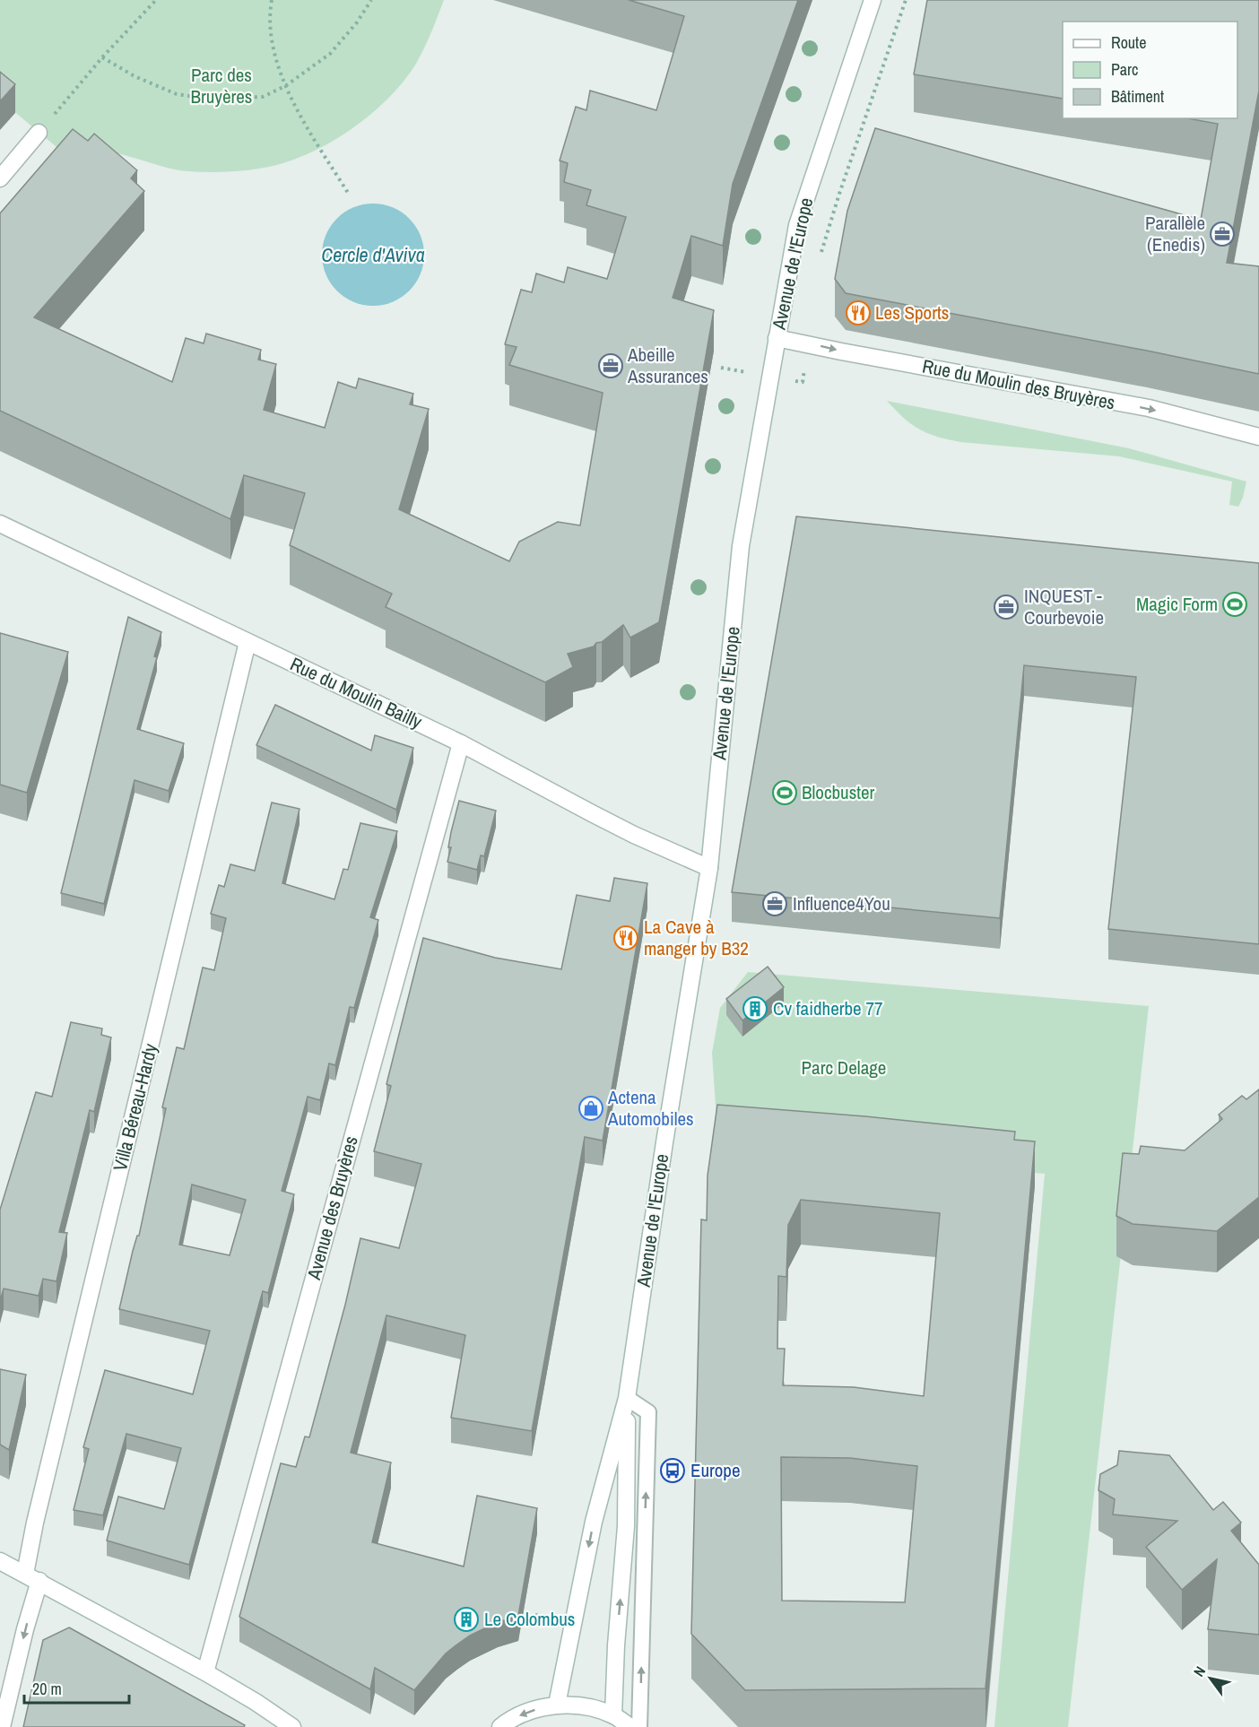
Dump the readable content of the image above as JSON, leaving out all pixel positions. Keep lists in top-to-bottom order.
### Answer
{
  "streets": {
    "street": [
      "Avenue de l'Europe",
      "Rue du Moulin des Bruyères",
      "Rue du Moulin Bailly",
      "Villa Béreau-Hardy",
      "Avenue des Bruyères"
    ]
  },
  "crossings": [
    ["Avenue de l'Europe", "Rue du Moulin des Bruyères"],
    ["Avenue de l'Europe", "Rue du Moulin Bailly"],
    ["Rue du Moulin Bailly", "Villa Béreau-Hardy"],
    ["Rue du Moulin Bailly", "Avenue des Bruyères"]
  ],
  "one_way": ["Rue du Moulin des Bruyères"],
  "water": ["Cercle d'Aviva"],
  "parks": ["Parc des Bruyères", "Parc Delage"],
  "places": {
    "office": [
      "Parallèle (Enedis)",
      "Abeille Assurances",
      "INQUEST - Courbevoie",
      "Influence4You"
    ],
    "restaurant": ["Les Sports", "La Cave à manger by B32"],
    "sports": ["Magic Form", "Blocbuster"],
    "building": ["Cv faidherbe 77", "Le Colombus"],
    "shop": ["Actena Automobiles"],
    "bus stop": ["Europe"]
  },
  "legend": ["Route", "Parc", "Bâtiment"],
  "scale_bar": "20 m",
  "north": "top left"
}
